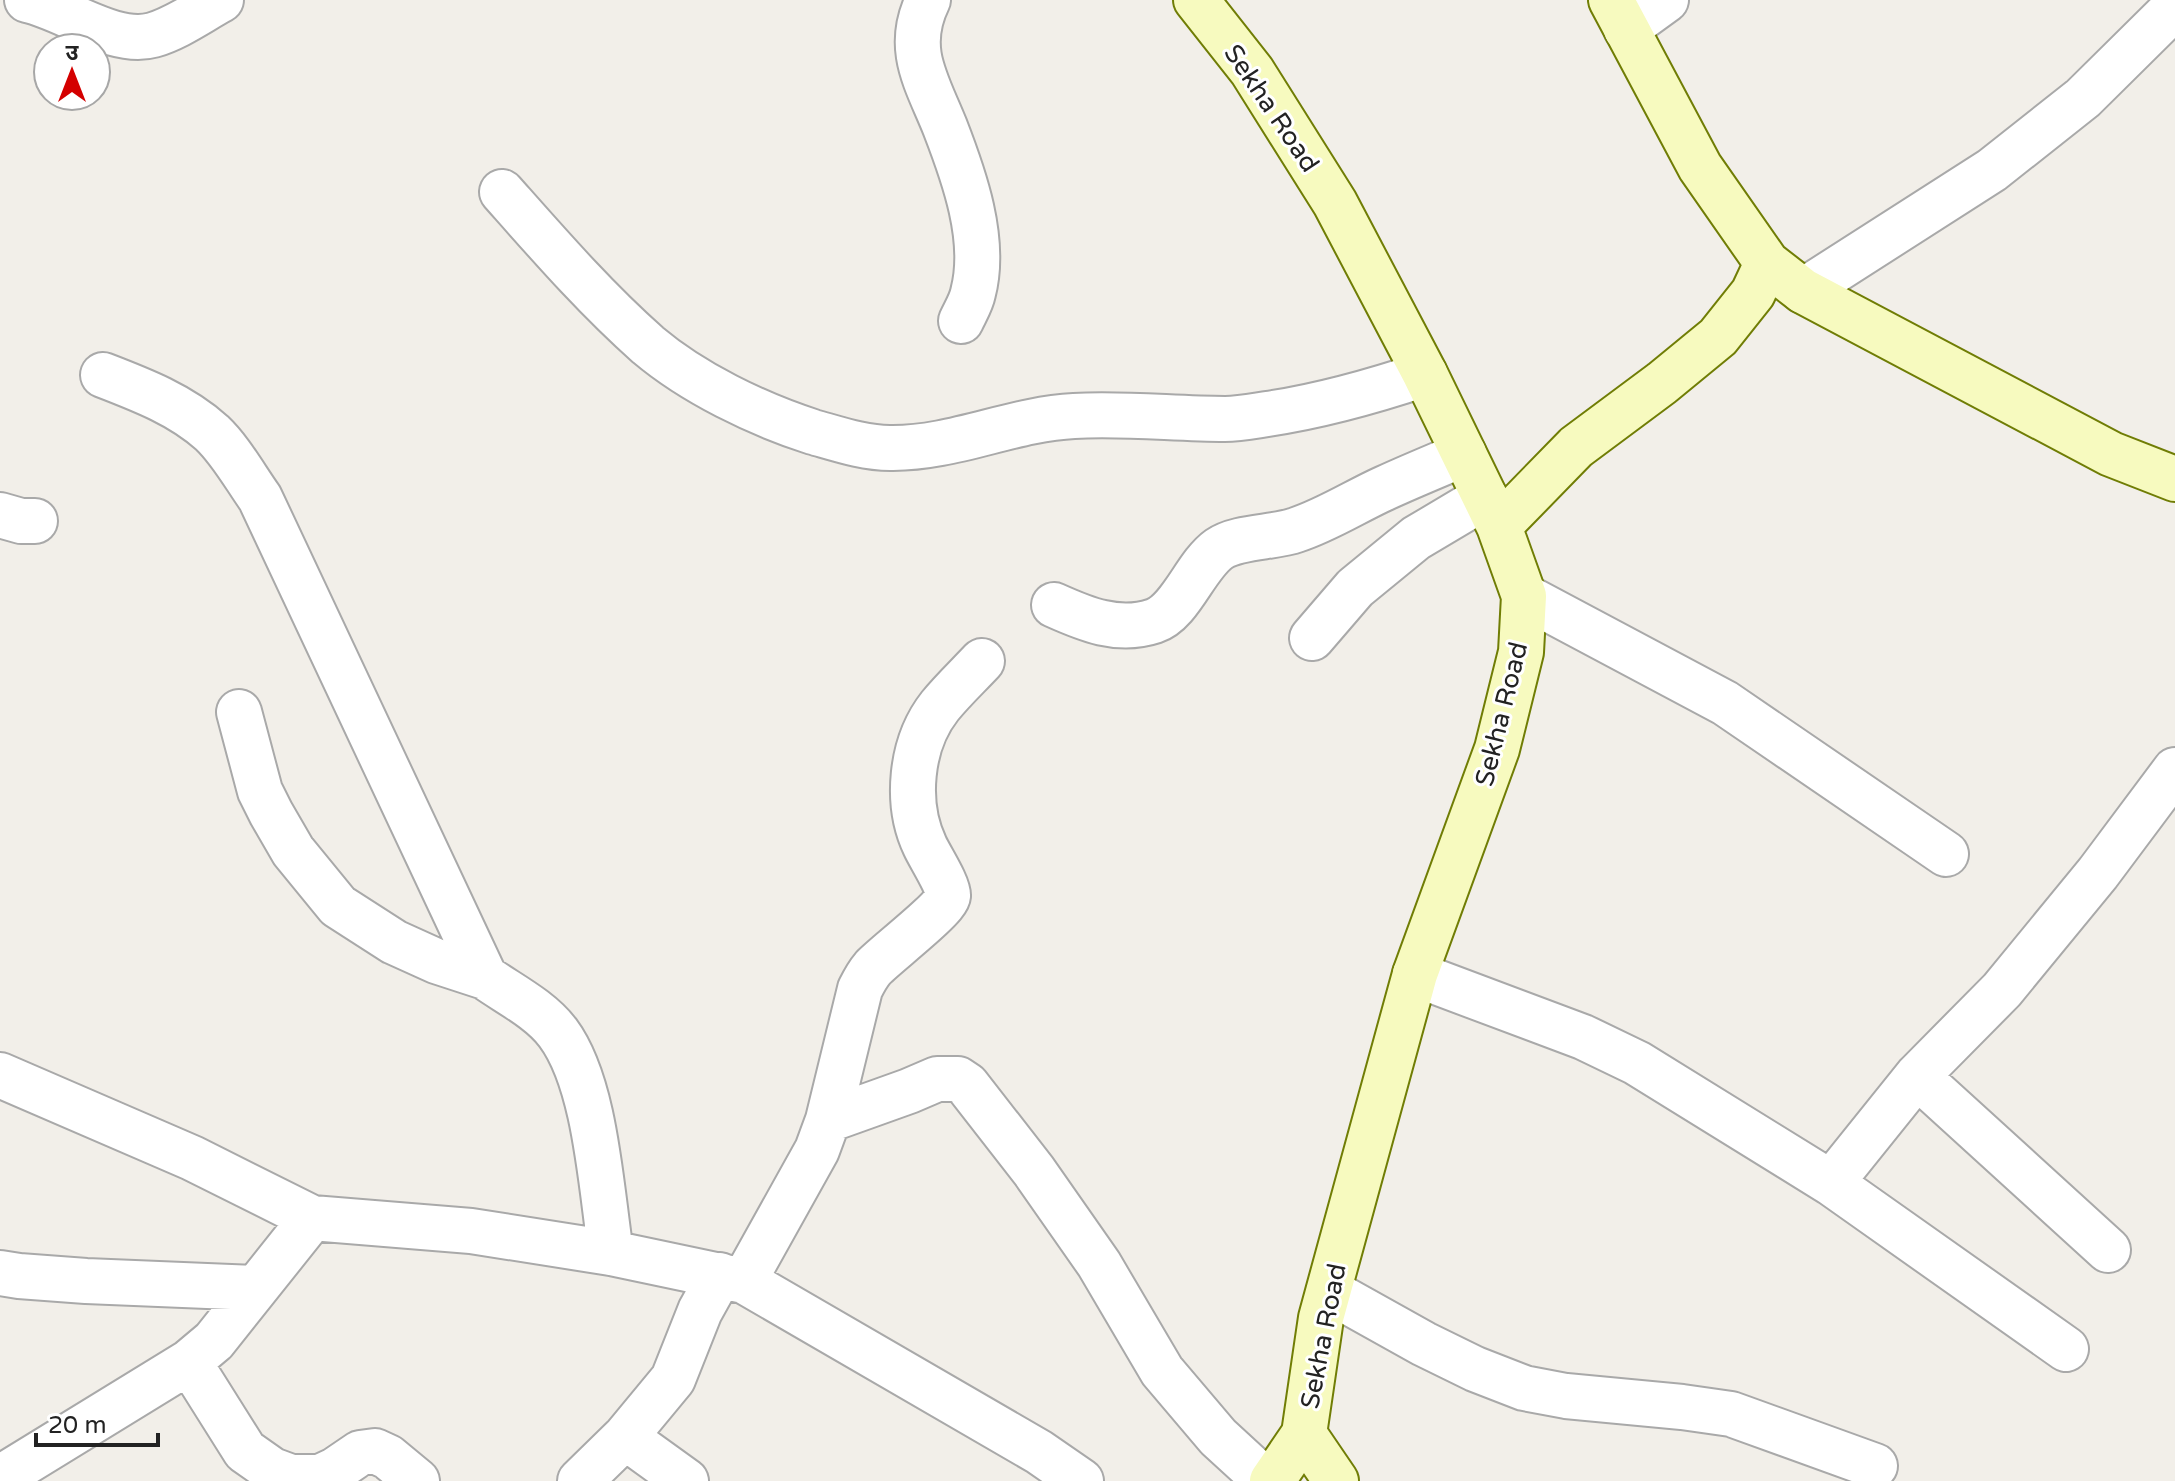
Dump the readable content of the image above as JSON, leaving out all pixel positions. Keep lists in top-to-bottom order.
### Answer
{
  "streets": {
    "street": ["Sekha Road"]
  },
  "scale_bar": "20 m",
  "north": "top"
}
